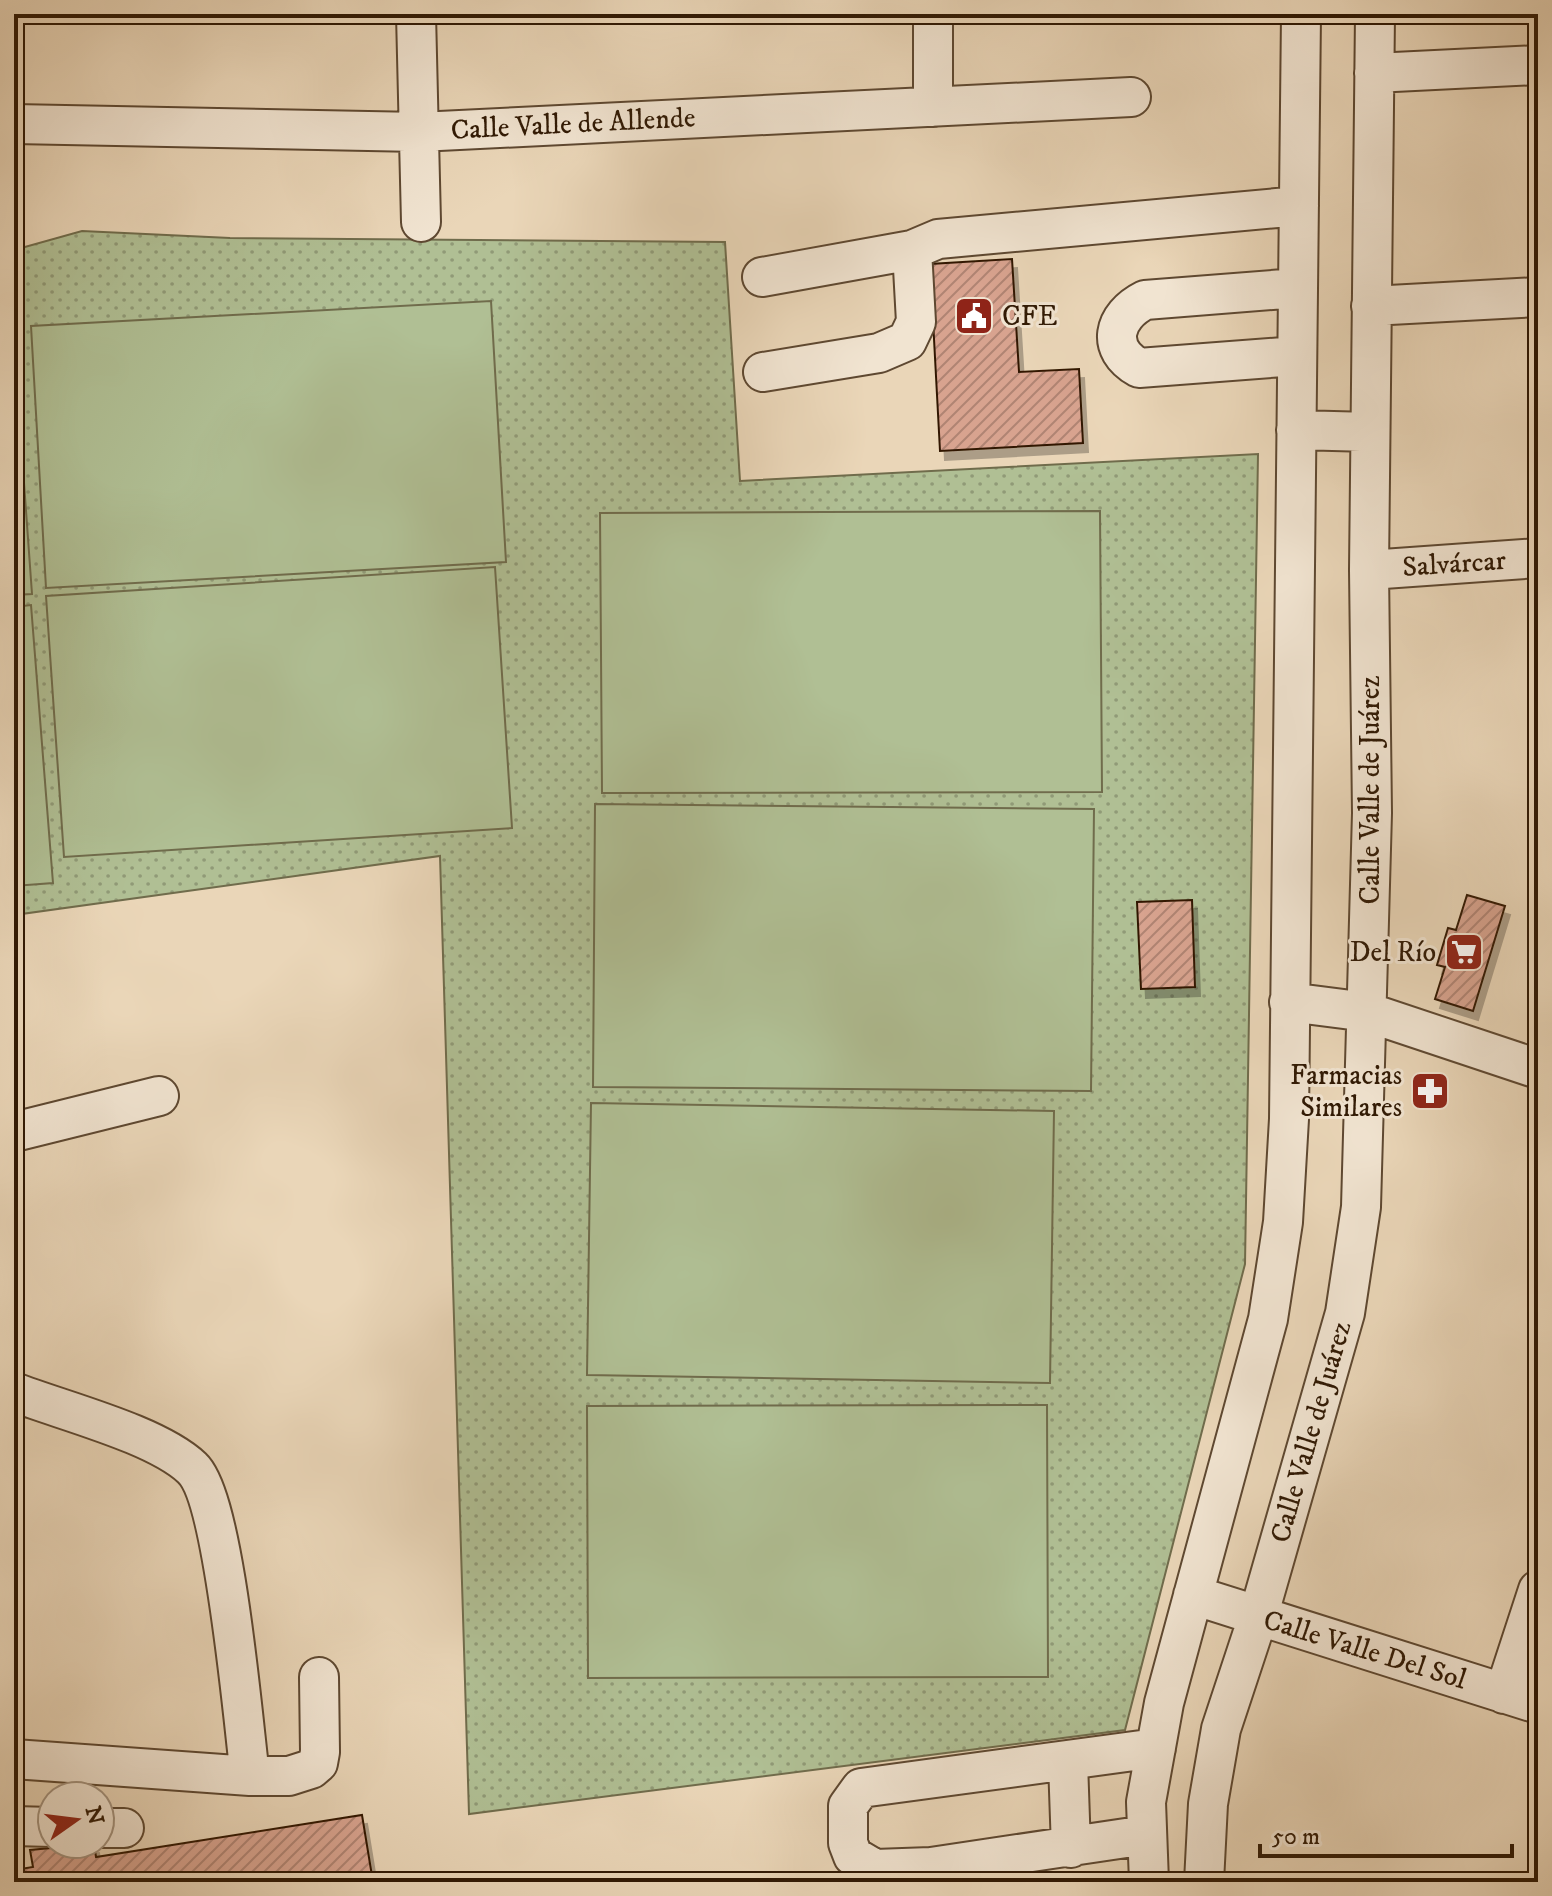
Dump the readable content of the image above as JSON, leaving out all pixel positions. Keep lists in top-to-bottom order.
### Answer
{
  "streets": {
    "street": [
      "Calle Valle de Allende",
      "Salvárcar",
      "Calle Valle de Juárez",
      "Calle Valle Del Sol"
    ]
  },
  "crossings": [
    ["Salvárcar", "Calle Valle de Juárez"],
    ["Calle Valle de Juárez", "Calle Valle Del Sol"]
  ],
  "places": {
    "public building": ["CFE"],
    "supermarket": ["Del Río"],
    "pharmacy": ["Farmacias Similares"]
  },
  "scale_bar": "50 m",
  "north": "right"
}
